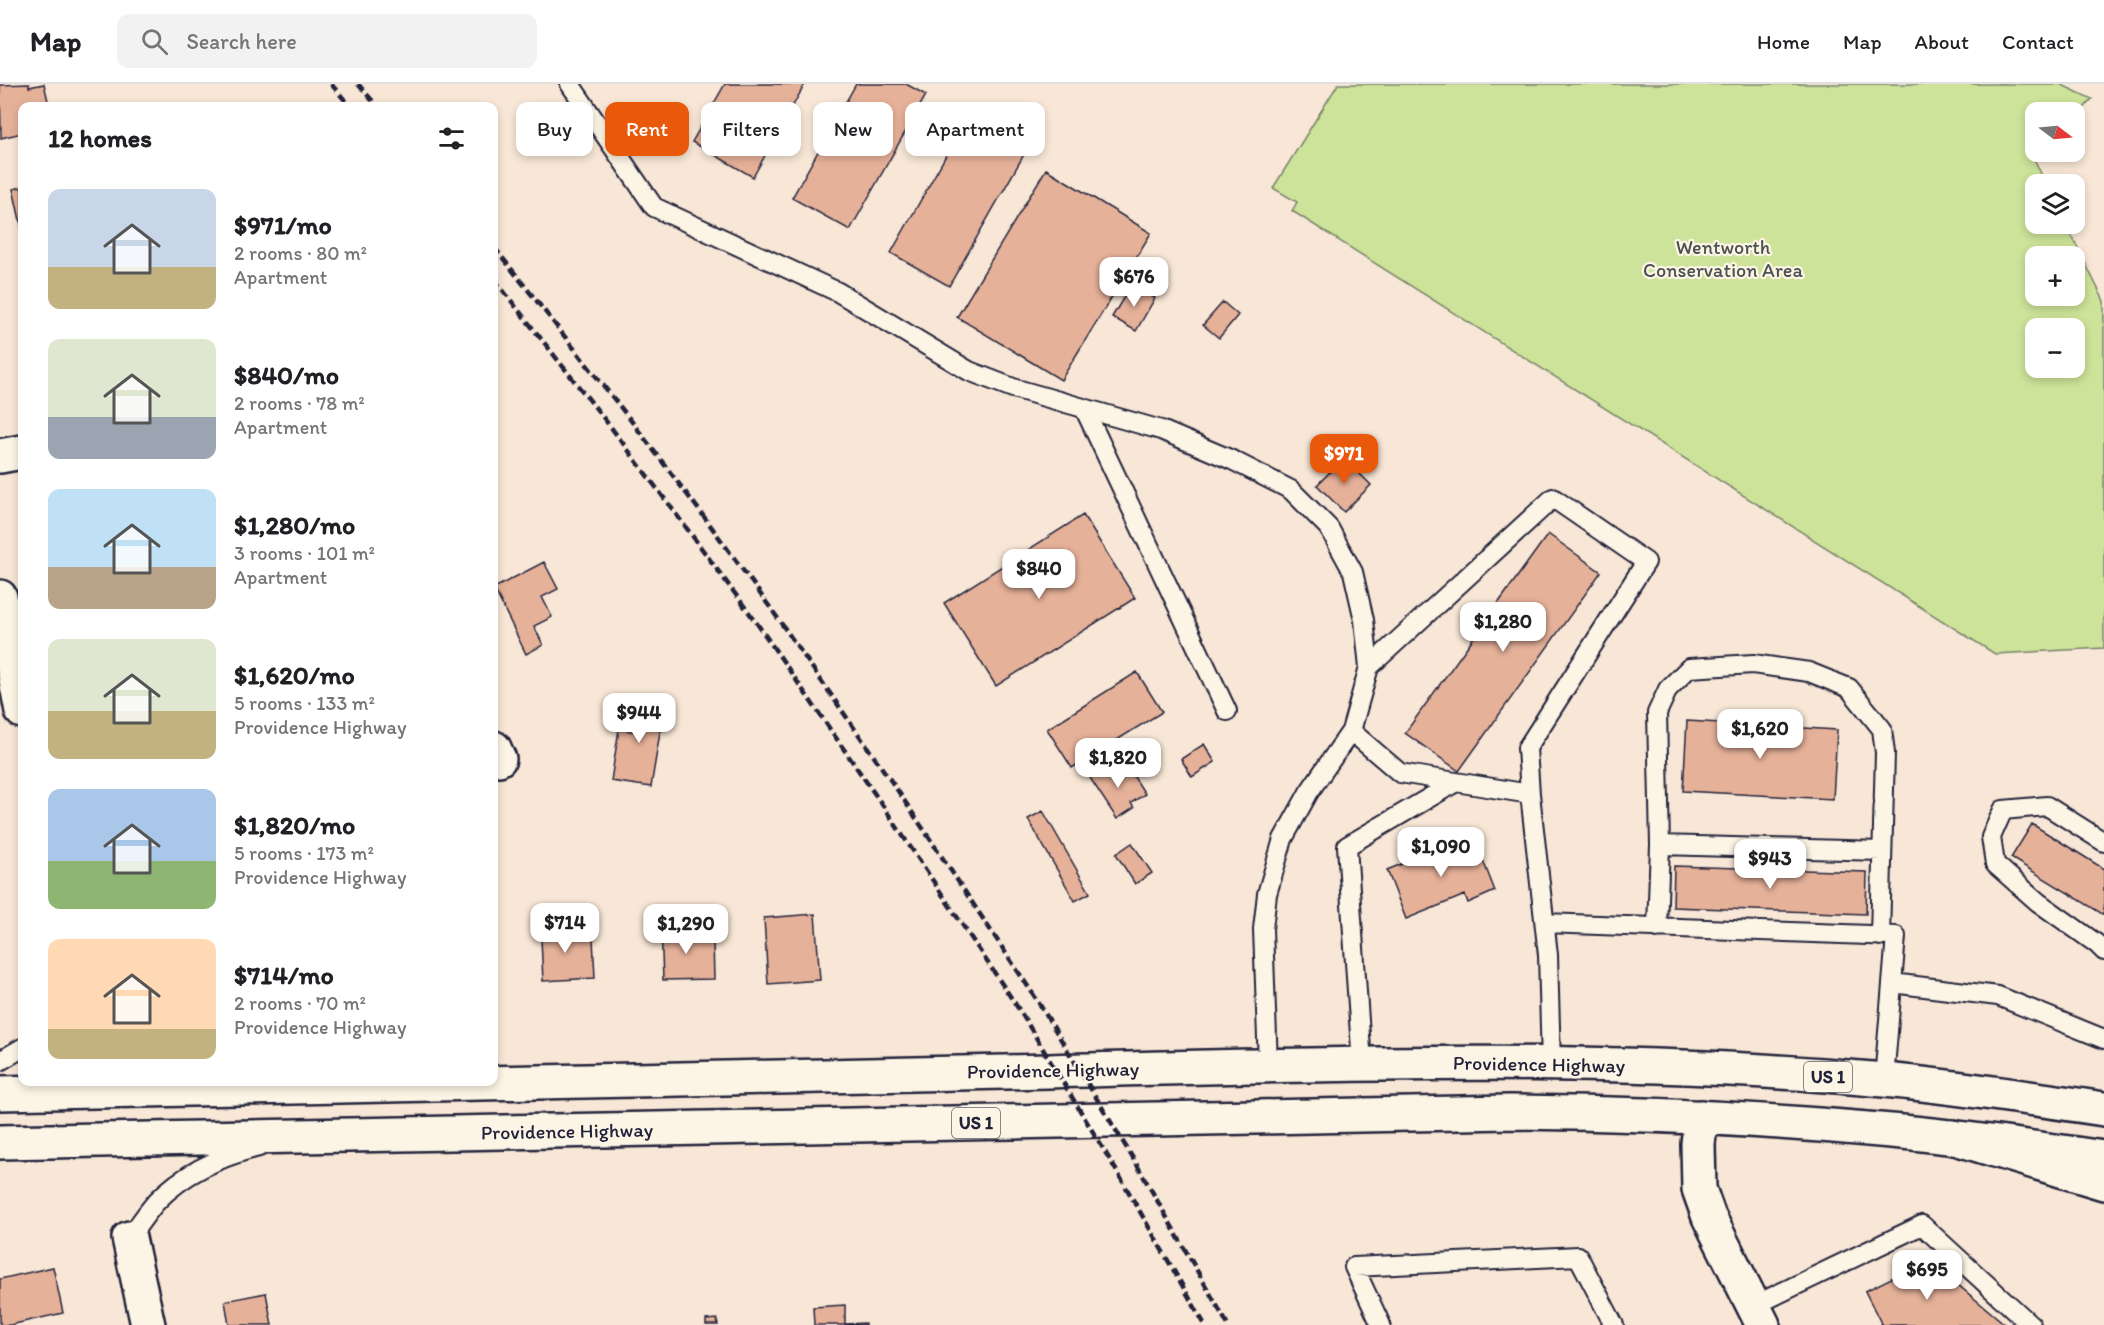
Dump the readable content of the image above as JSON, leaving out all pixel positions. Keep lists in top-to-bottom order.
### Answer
{
  "streets": {
    "main road": ["Providence Highway", "US 1"]
  },
  "crossings": [
    ["Providence Highway", "US 1"]
  ],
  "parks": ["Wentworth Conservation Area"],
  "north": "right",
  "page": {
    "header": "Map",
    "search": "Search here",
    "nav": [
      "Home",
      "Map",
      "About",
      "Contact"
    ],
    "map_buttons": ["+", "−"],
    "chip": [
      "Buy",
      "Rent",
      "Filters",
      "New",
      "Apartment"
    ],
    "heading": "12 homes",
    "list": [
      {
        "name": "$971/mo",
        "note": "2 rooms · 80 m² · Apartment"
      },
      {
        "name": "$840/mo",
        "note": "2 rooms · 78 m² · Apartment"
      },
      {
        "name": "$1,280/mo",
        "note": "3 rooms · 101 m² · Apartment"
      },
      {
        "name": "$1,620/mo",
        "note": "5 rooms · 133 m² · Providence Highway"
      },
      {
        "name": "$1,820/mo",
        "note": "5 rooms · 173 m² · Providence Highway"
      },
      {
        "name": "$714/mo",
        "note": "2 rooms · 70 m² · Providence Highway"
      }
    ],
    "price": [
      "$676",
      "$971",
      "$840",
      "$1,280",
      "$944",
      "$1,620",
      "$1,820",
      "$1,090",
      "$943",
      "$714",
      "$1,290",
      "$695"
    ]
  }
}
